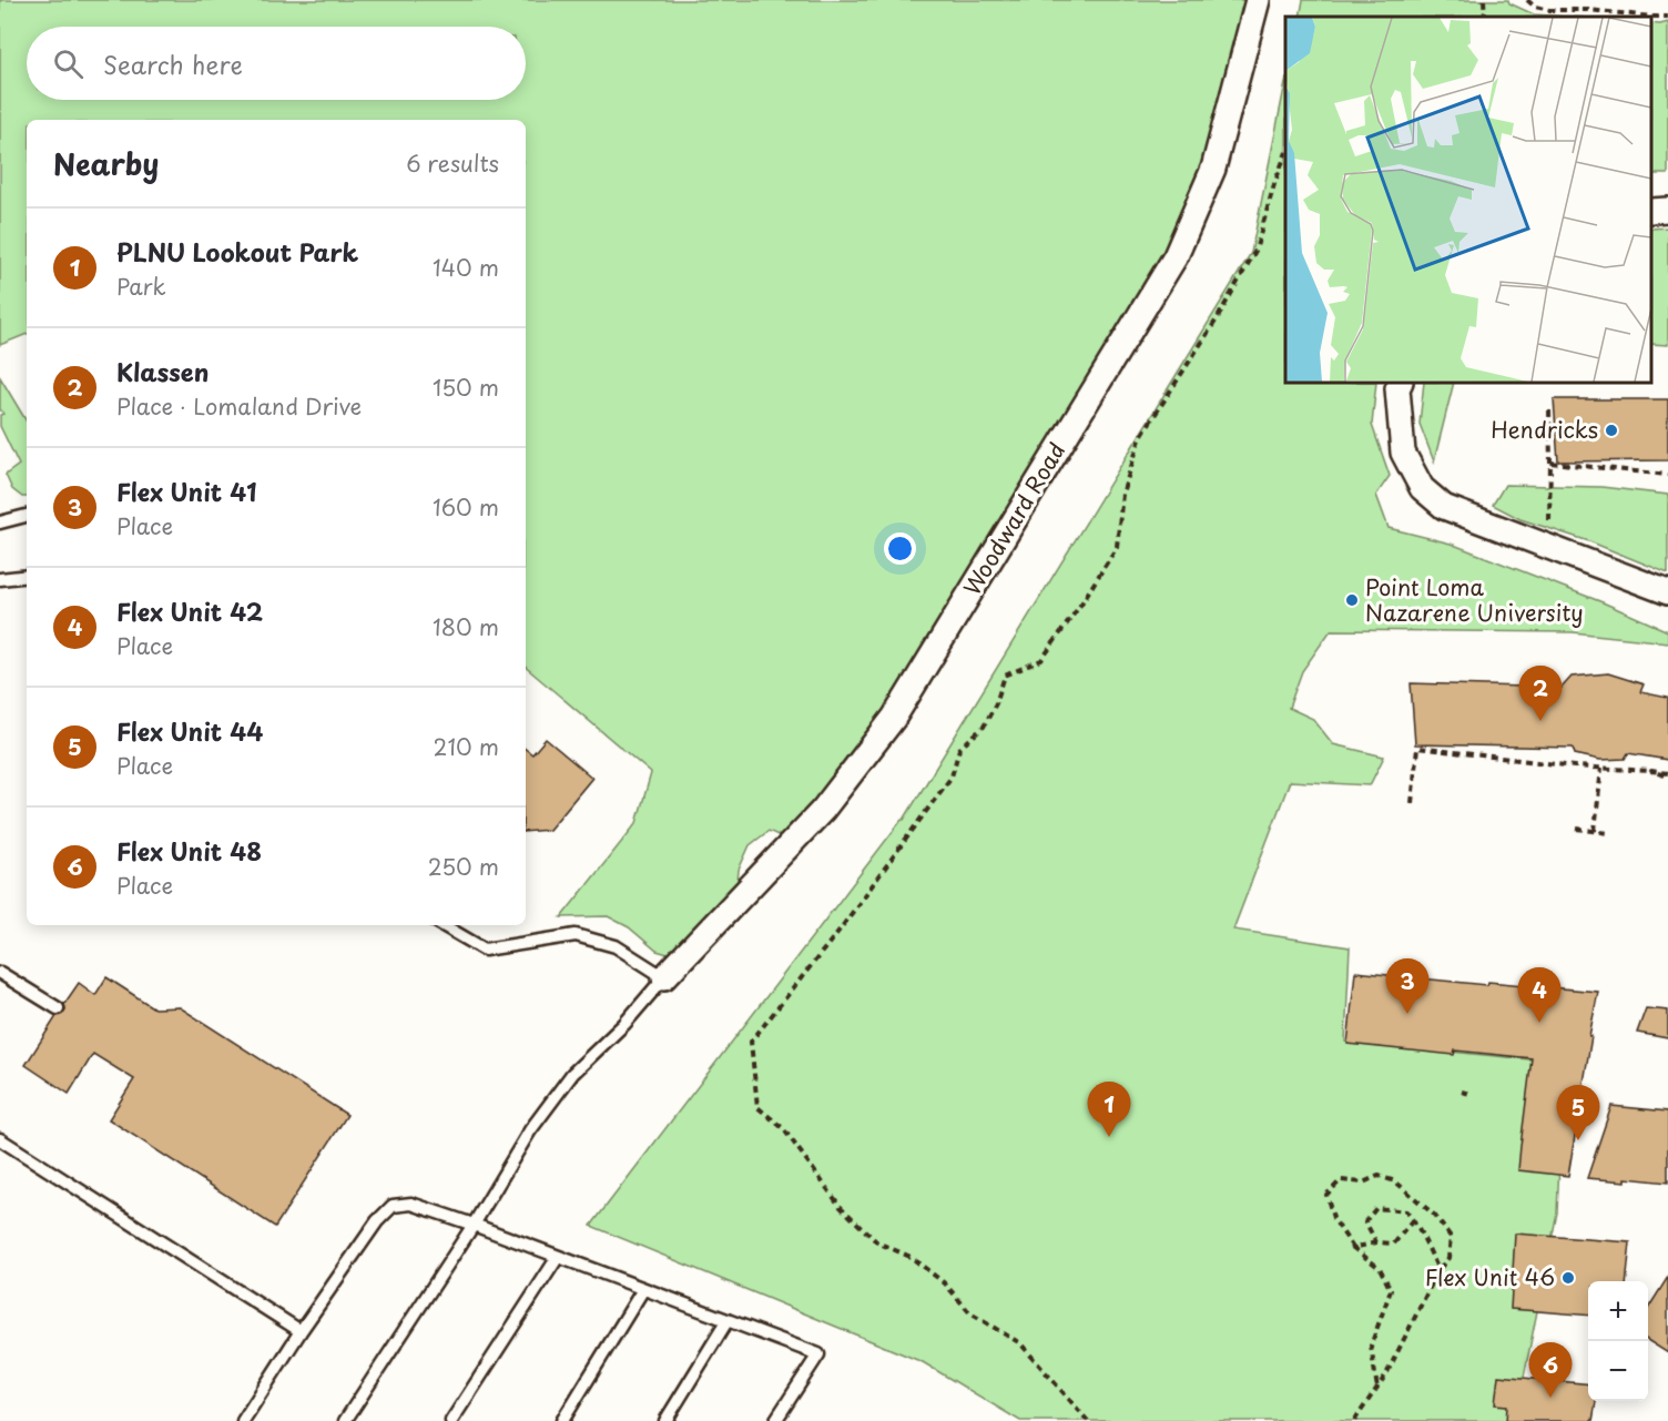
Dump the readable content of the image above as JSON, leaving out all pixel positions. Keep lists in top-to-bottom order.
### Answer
{
  "streets": {
    "street": ["Woodward Road"]
  },
  "places": ["Hendricks", "Point Loma Nazarene University", "Flex Unit 46"],
  "page": {
    "search": "Search here",
    "heading": ["Nearby", "6 results"],
    "list": [
      {
        "mark": "1",
        "name": "PLNU Lookout Park",
        "note": "Park",
        "value": "140 m"
      },
      {
        "mark": "2",
        "name": "Klassen",
        "note": "Place · Lomaland Drive",
        "value": "150 m"
      },
      {
        "mark": "3",
        "name": "Flex Unit 41",
        "note": "Place",
        "value": "160 m"
      },
      {
        "mark": "4",
        "name": "Flex Unit 42",
        "note": "Place",
        "value": "180 m"
      },
      {
        "mark": "5",
        "name": "Flex Unit 44",
        "note": "Place",
        "value": "210 m"
      },
      {
        "mark": "6",
        "name": "Flex Unit 48",
        "note": "Place",
        "value": "250 m"
      }
    ],
    "pins": [
      "2",
      "3",
      "4",
      "1",
      "5",
      "6"
    ],
    "map_buttons": ["+", "−"]
  }
}
